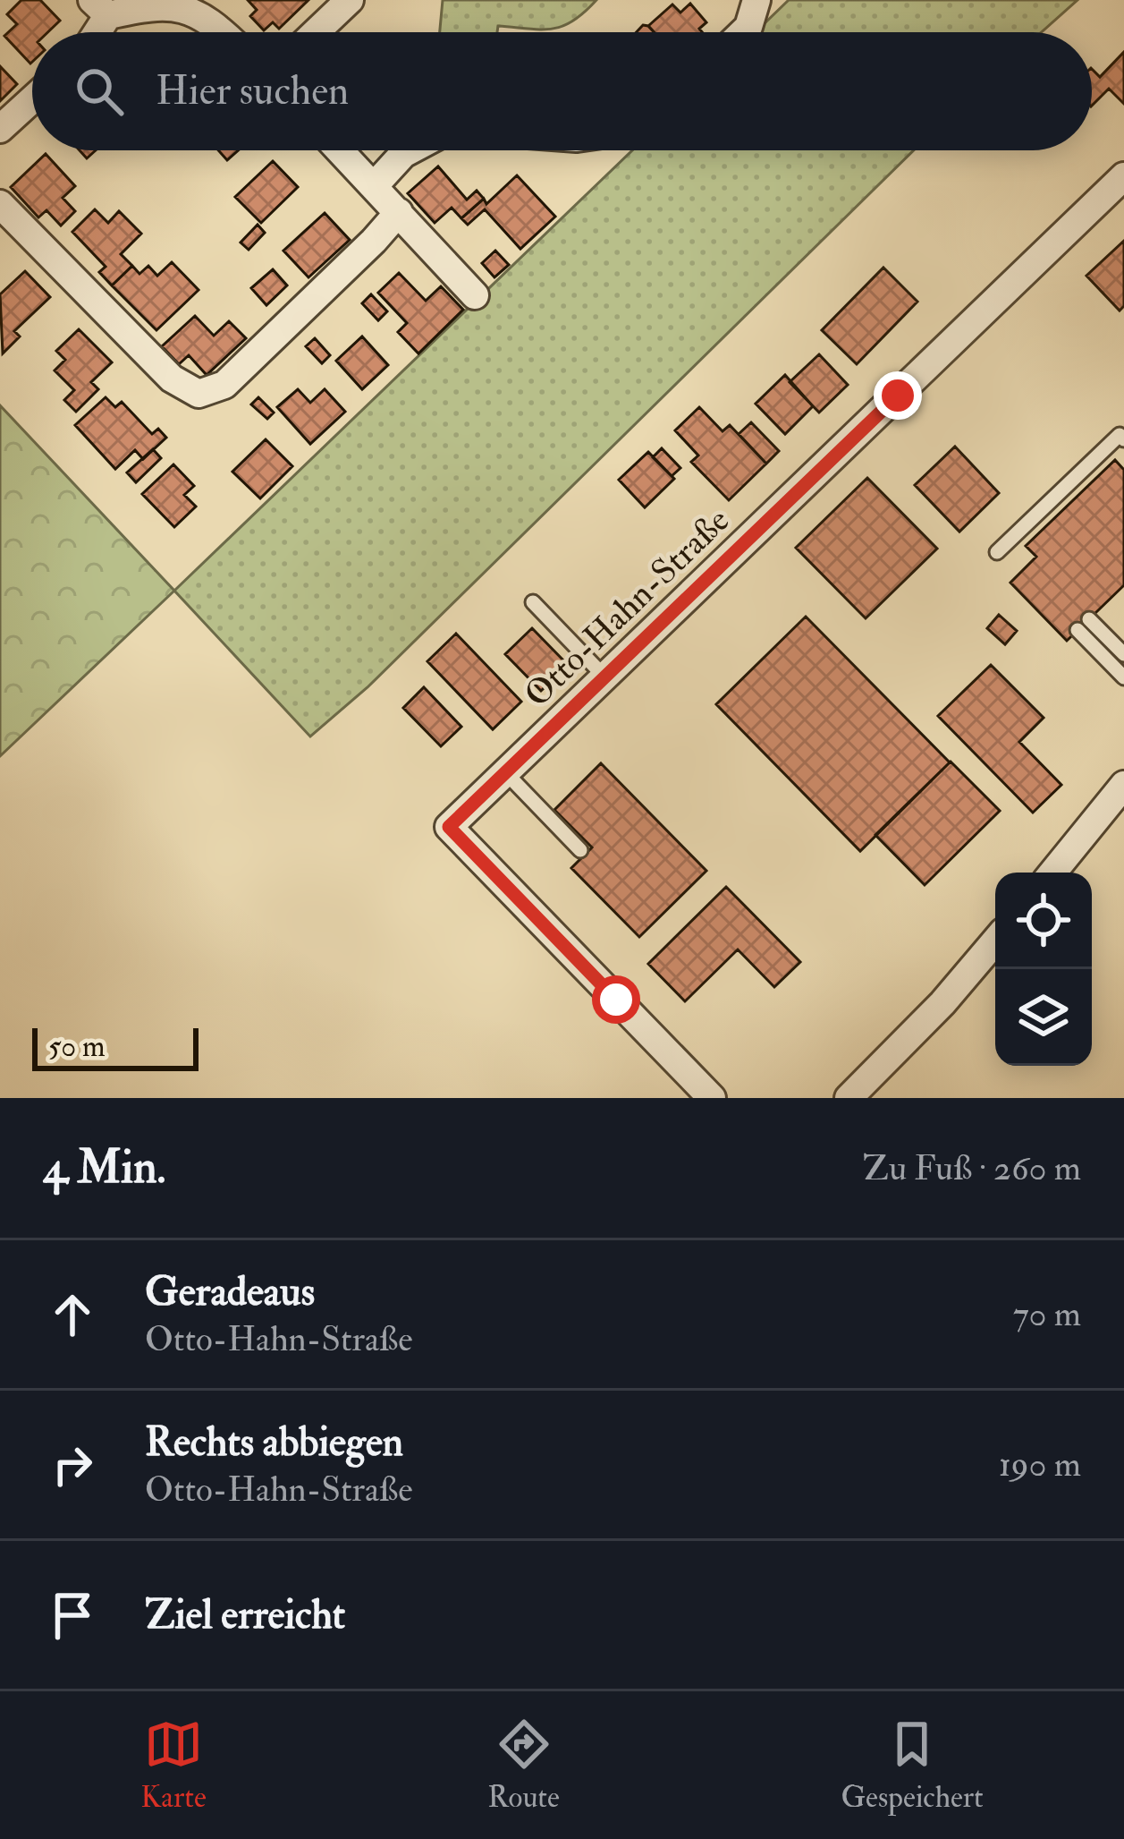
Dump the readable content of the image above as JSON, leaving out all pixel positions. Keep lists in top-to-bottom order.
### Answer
{
  "streets": {
    "street": ["Otto-Hahn-Straße"]
  },
  "scale_bar": "50 m",
  "page": {
    "search": "Hier suchen",
    "scale": "50 m",
    "heading": ["4 Min.", "Zu Fuß · 260 m"],
    "list": [
      ["Geradeaus", "Otto-Hahn-Straße", "70 m"],
      ["Rechts abbiegen", "Otto-Hahn-Straße", "190 m"],
      "Ziel erreicht"
    ],
    "nav": ["Karte", "Route", "Gespeichert"]
  }
}
